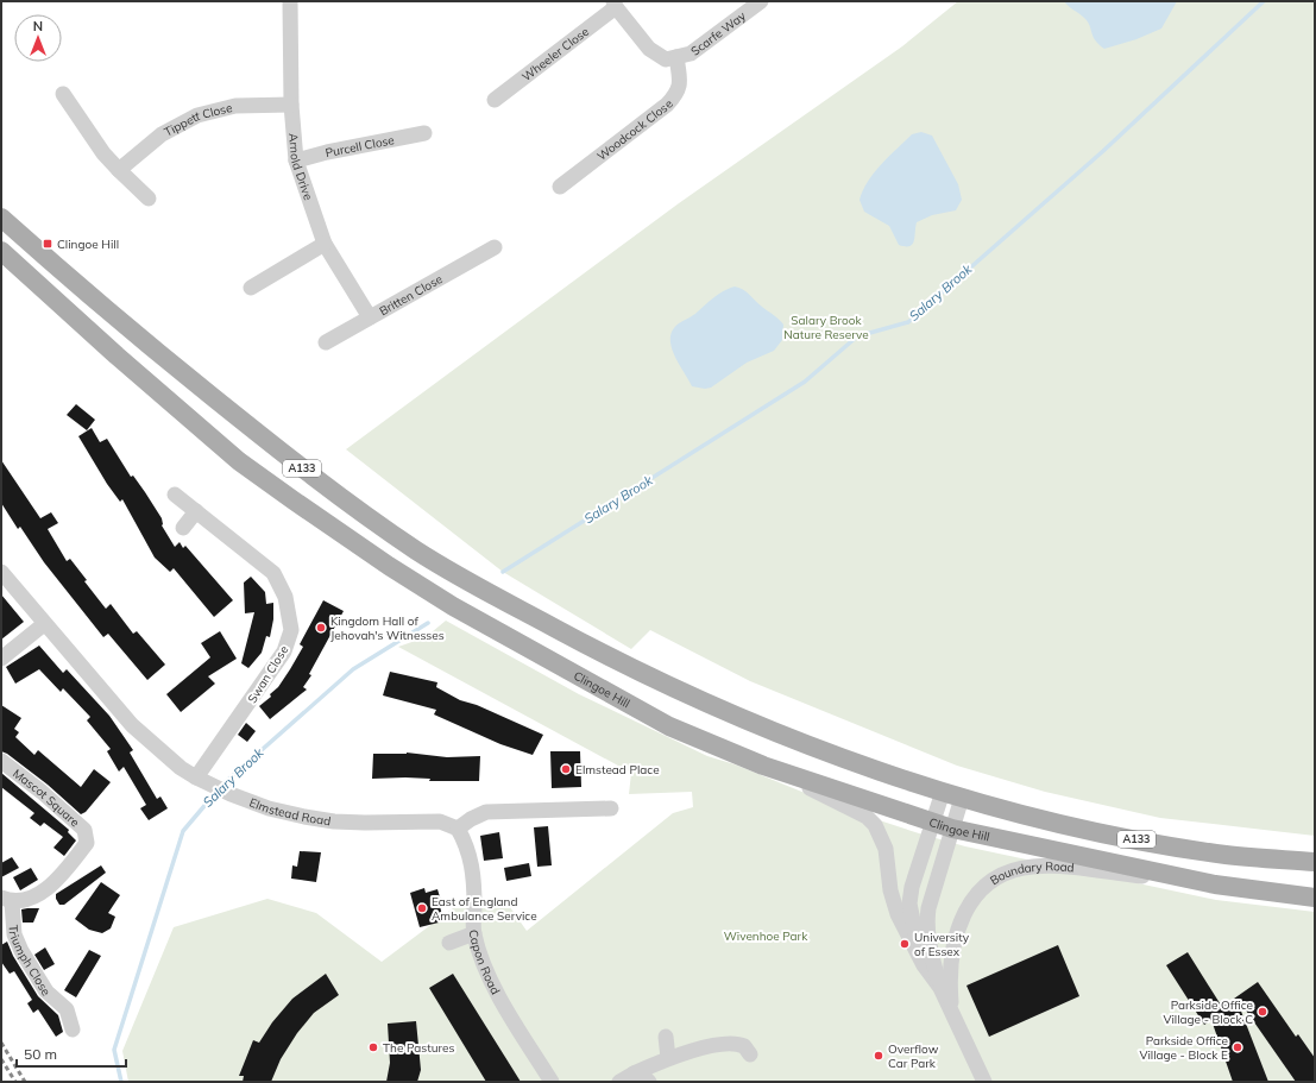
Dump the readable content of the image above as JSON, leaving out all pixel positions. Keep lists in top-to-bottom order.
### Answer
{
  "streets": {
    "main road": ["A133", "Clingoe Hill"],
    "street": [
      "Scarfe Way",
      "Wheeler Close",
      "Tippett Close",
      "Woodcock Close",
      "Purcell Close",
      "Arnold Drive",
      "Britten Close",
      "Swan Close",
      "Mascot Square",
      "Elmstead Road",
      "Boundary Road",
      "Triumph Close",
      "Capon Road"
    ]
  },
  "crossings": [
    ["Scarfe Way", "Wheeler Close"],
    ["Scarfe Way", "Woodcock Close"],
    ["Tippett Close", "Arnold Drive"],
    ["Purcell Close", "Arnold Drive"],
    ["Arnold Drive", "Britten Close"],
    ["A133", "Boundary Road"],
    ["Swan Close", "Elmstead Road"],
    ["Clingoe Hill", "Boundary Road"],
    ["Mascot Square", "Triumph Close"],
    ["Elmstead Road", "Capon Road"]
  ],
  "water": ["Salary Brook"],
  "parks": ["Salary Brook Nature Reserve", "Wivenhoe Park"],
  "places": {
    "transit": ["Clingoe Hill"],
    "other": [
      "Kingdom Hall of Jehovah's Witnesses",
      "Elmstead Place",
      "East of England Ambulance Service",
      "University of Essex",
      "Parkside Office Village - Block C",
      "The Pastures",
      "Parkside Office Village - Block E",
      "Overflow Car Park"
    ]
  },
  "scale_bar": "50 m",
  "north": "top"
}
